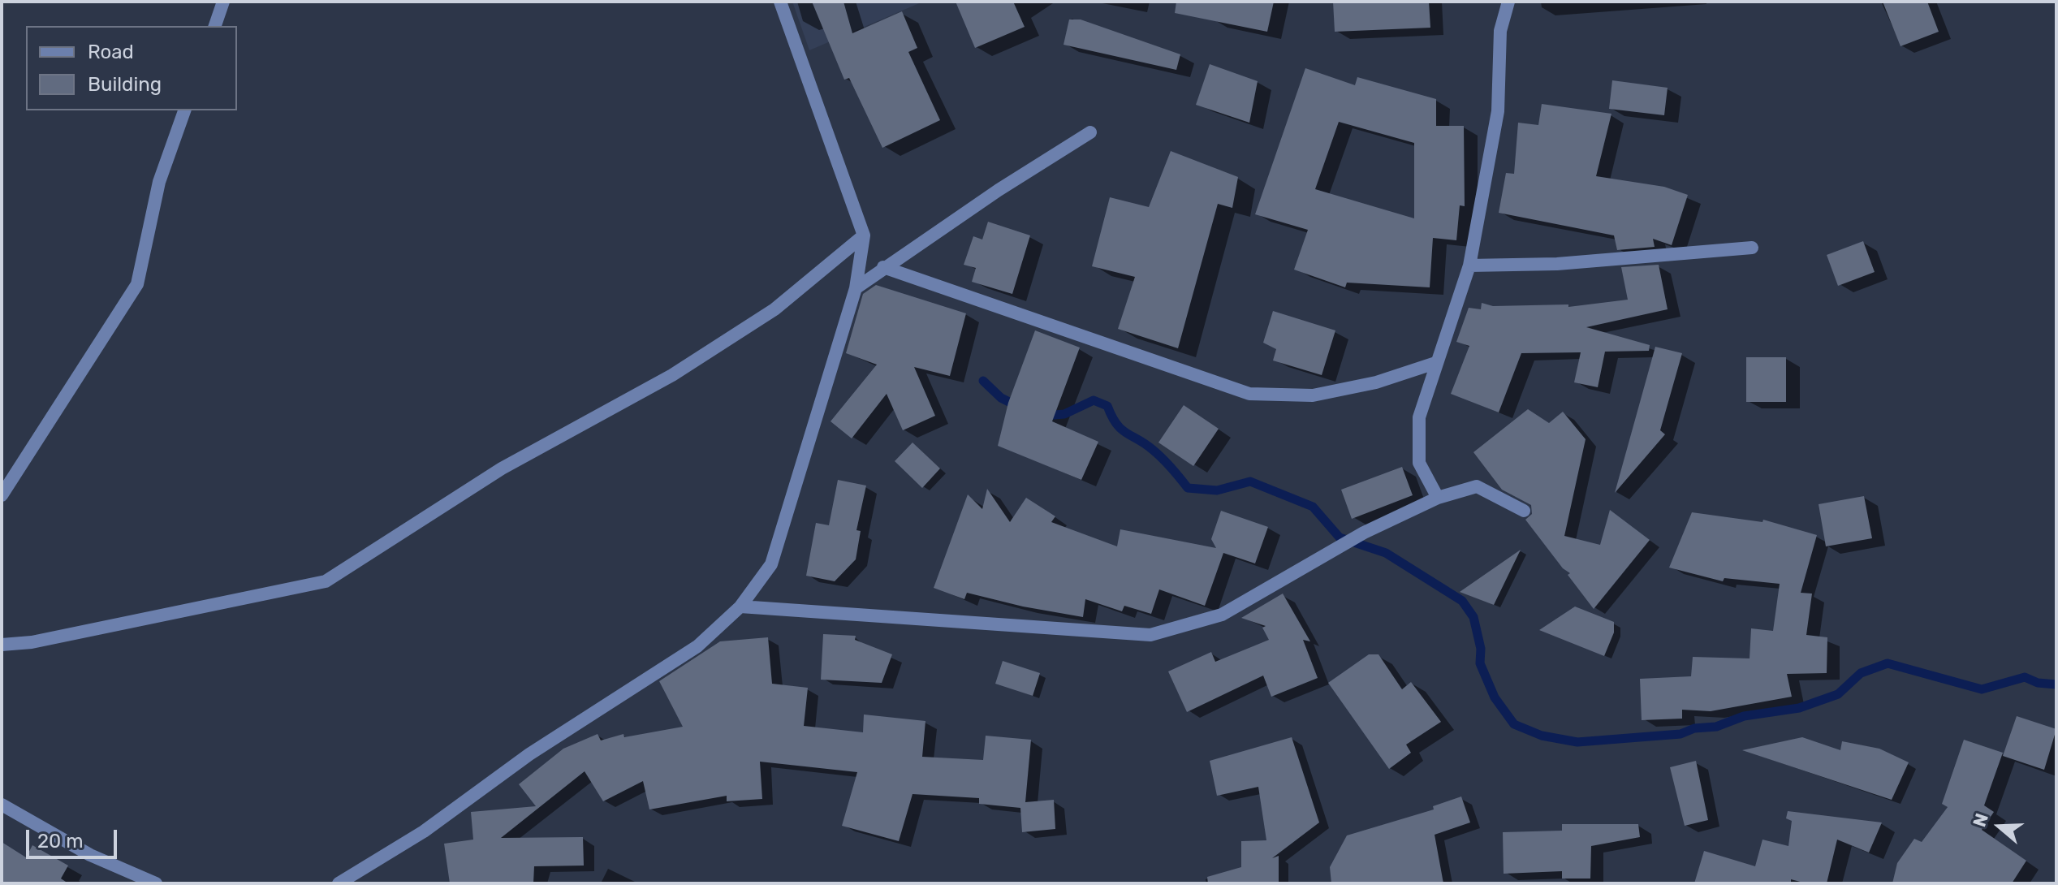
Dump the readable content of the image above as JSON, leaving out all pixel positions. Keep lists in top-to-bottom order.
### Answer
{
  "legend": ["Road", "Building"],
  "scale_bar": "20 m",
  "north": "left"
}
